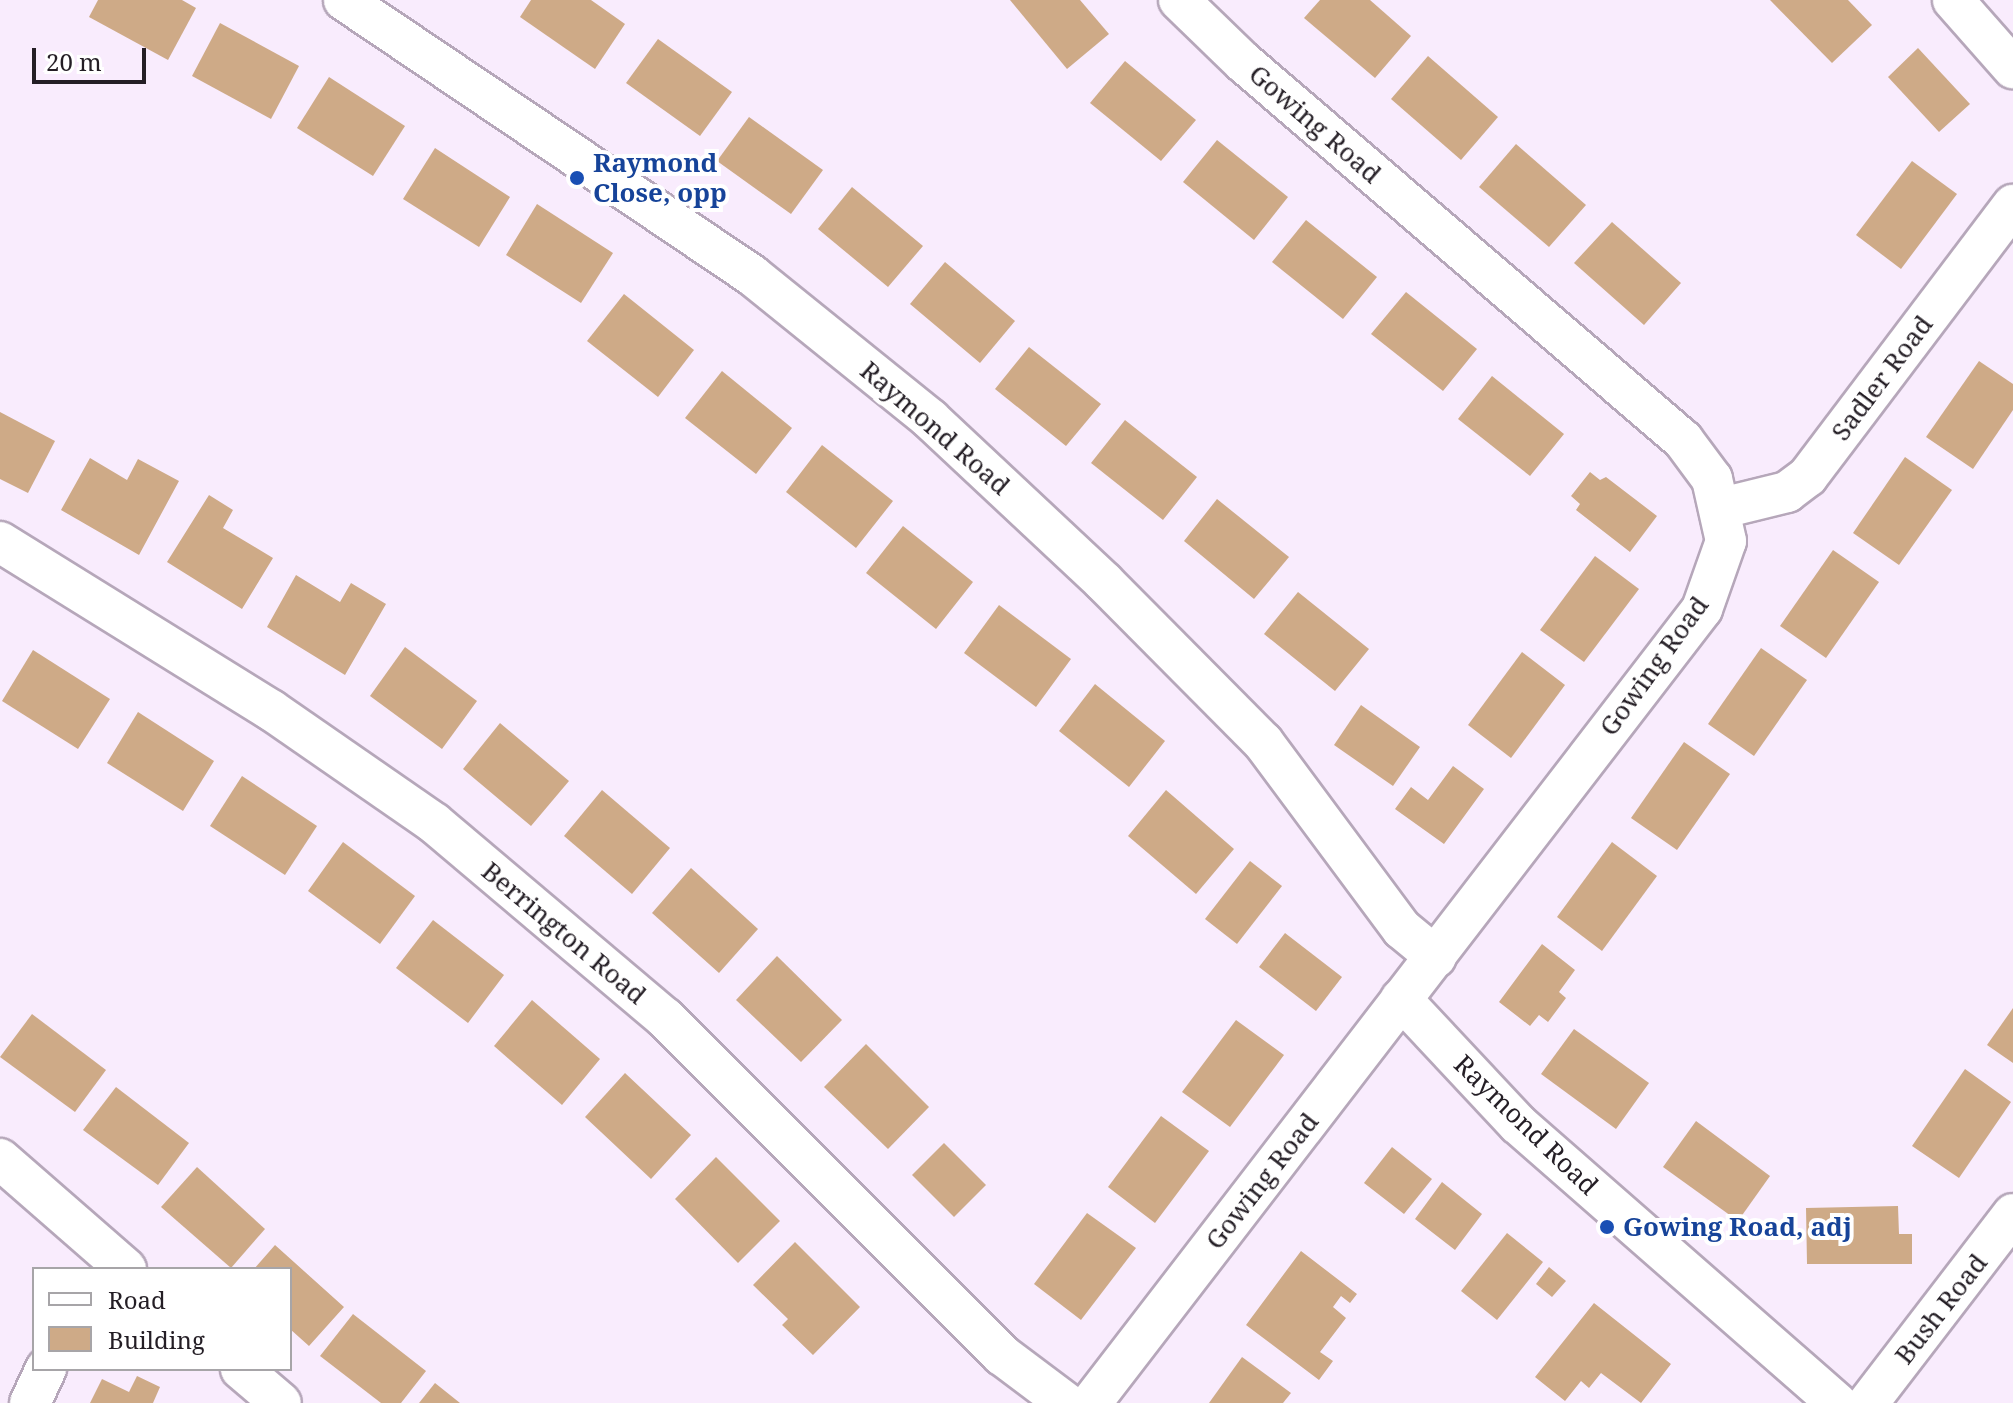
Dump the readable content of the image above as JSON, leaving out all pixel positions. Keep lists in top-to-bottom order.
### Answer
{
  "streets": {
    "street": [
      "Gowing Road",
      "Sadler Road",
      "Raymond Road",
      "Berrington Road",
      "Bush Road"
    ]
  },
  "crossings": [
    ["Gowing Road", "Sadler Road"],
    ["Gowing Road", "Raymond Road"]
  ],
  "places": ["Raymond Close, opp", "Gowing Road, adj"],
  "legend": ["Road", "Building"],
  "scale_bar": "20 m"
}
